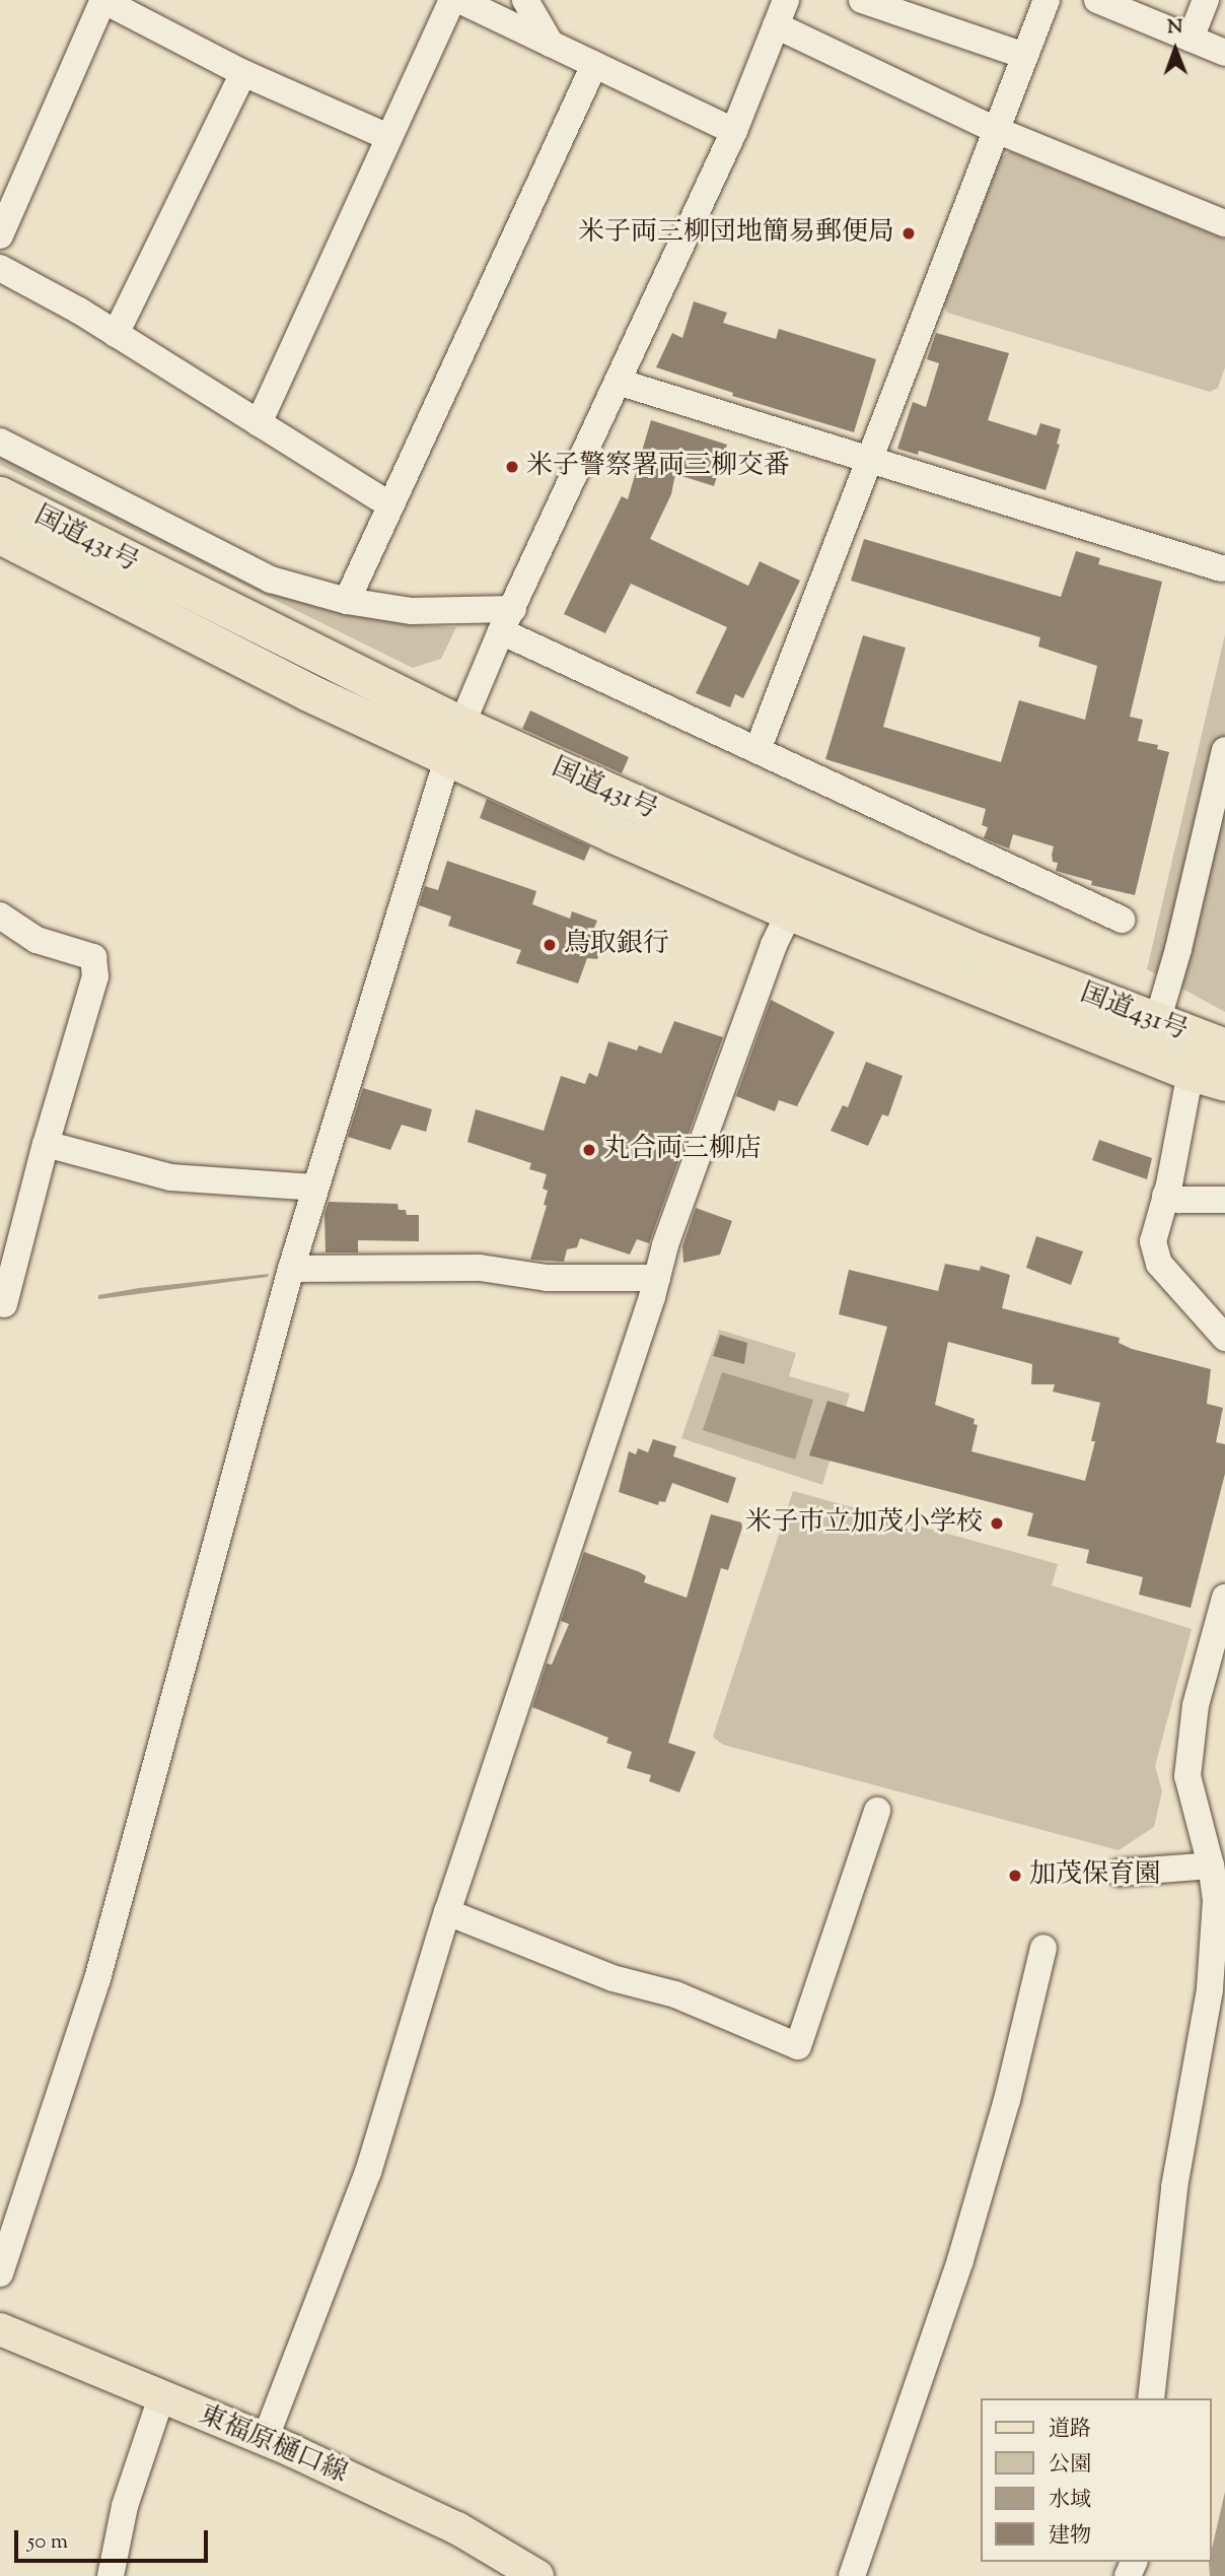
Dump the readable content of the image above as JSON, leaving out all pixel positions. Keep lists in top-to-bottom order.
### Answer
{
  "streets": {
    "highway": ["国道431号"],
    "main road": ["東福原樋口線"]
  },
  "places": [
    "米子両三柳団地簡易郵便局",
    "米子警察署両三柳交番",
    "鳥取銀行",
    "丸合両三柳店",
    "米子市立加茂小学校",
    "加茂保育園"
  ],
  "legend": [
    "道路",
    "公園",
    "水域",
    "建物"
  ],
  "scale_bar": "50 m",
  "north": "top"
}
